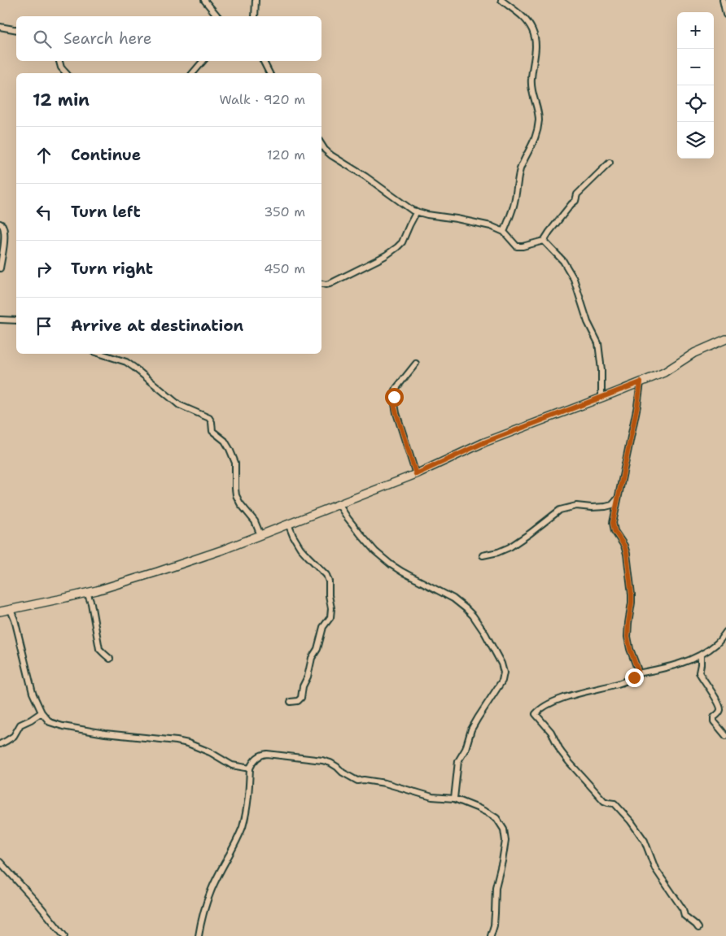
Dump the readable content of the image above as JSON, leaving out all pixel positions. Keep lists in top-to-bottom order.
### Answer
{
  "page": {
    "map_buttons": ["+", "−"],
    "search": "Search here",
    "heading": ["12 min", "Walk · 920 m"],
    "list": [
      ["Continue", "120 m"],
      ["Turn left", "350 m"],
      ["Turn right", "450 m"],
      "Arrive at destination"
    ]
  }
}
